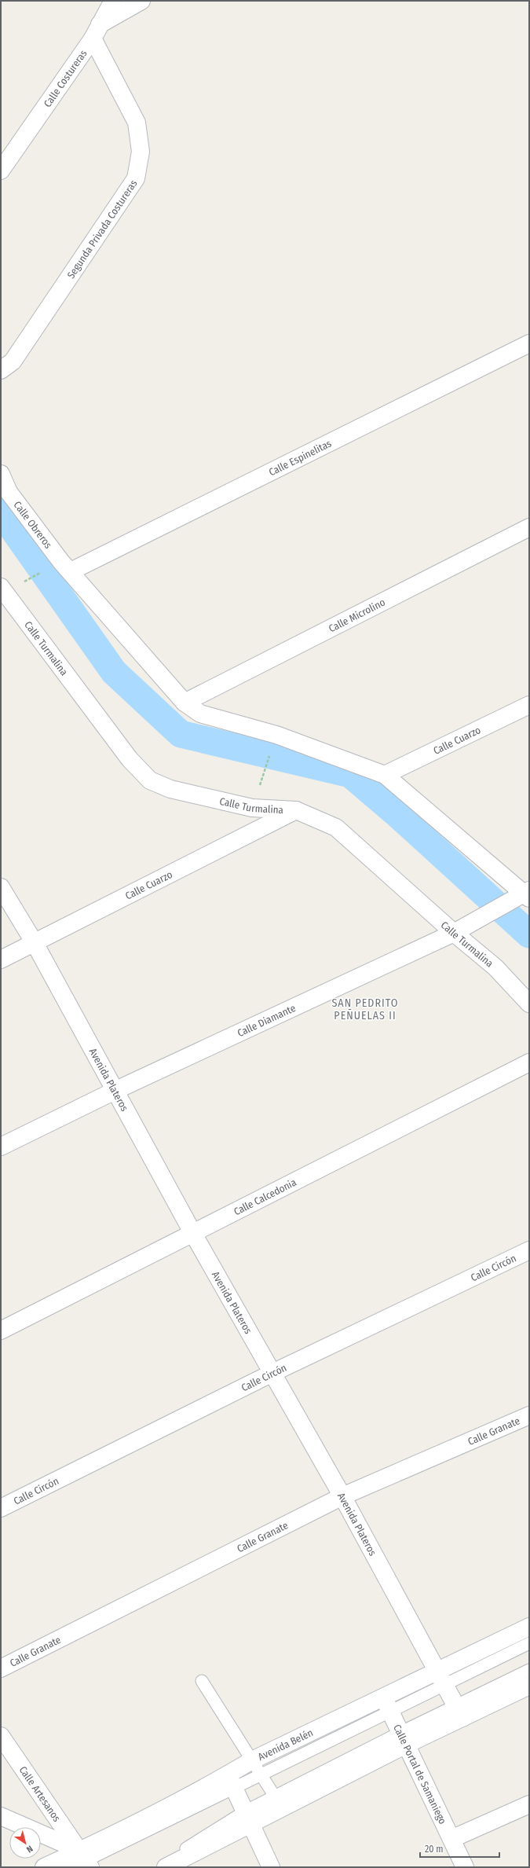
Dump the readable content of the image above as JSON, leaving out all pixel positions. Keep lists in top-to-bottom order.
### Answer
{
  "streets": {
    "street": [
      "Calle Costureras",
      "Segunda Privada Costureras",
      "Calle Espinelitas",
      "Calle Obreros",
      "Calle Microlino",
      "Calle Turmalina",
      "Calle Cuarzo",
      "Calle Diamante",
      "Avenida Plateros",
      "Calle Calcedonia",
      "Calle Circón",
      "Calle Granate",
      "Avenida Belén",
      "Calle Portal de Samaniego",
      "Calle Artesanos"
    ]
  },
  "crossings": [
    ["Calle Costureras", "Segunda Privada Costureras"],
    ["Calle Espinelitas", "Calle Obreros"],
    ["Calle Turmalina", "Calle Cuarzo"],
    ["Calle Turmalina", "Calle Diamante"],
    ["Calle Cuarzo", "Avenida Plateros"],
    ["Calle Diamante", "Avenida Plateros"],
    ["Avenida Plateros", "Calle Calcedonia"],
    ["Avenida Plateros", "Calle Circón"],
    ["Avenida Plateros", "Calle Granate"],
    ["Avenida Plateros", "Avenida Belén"],
    ["Avenida Belén", "Calle Portal de Samaniego"],
    ["Avenida Belén", "Calle Artesanos"]
  ],
  "districts": ["SAN PEDRITO PEÑUELAS II"],
  "scale_bar": "20 m",
  "north": "bottom right"
}
